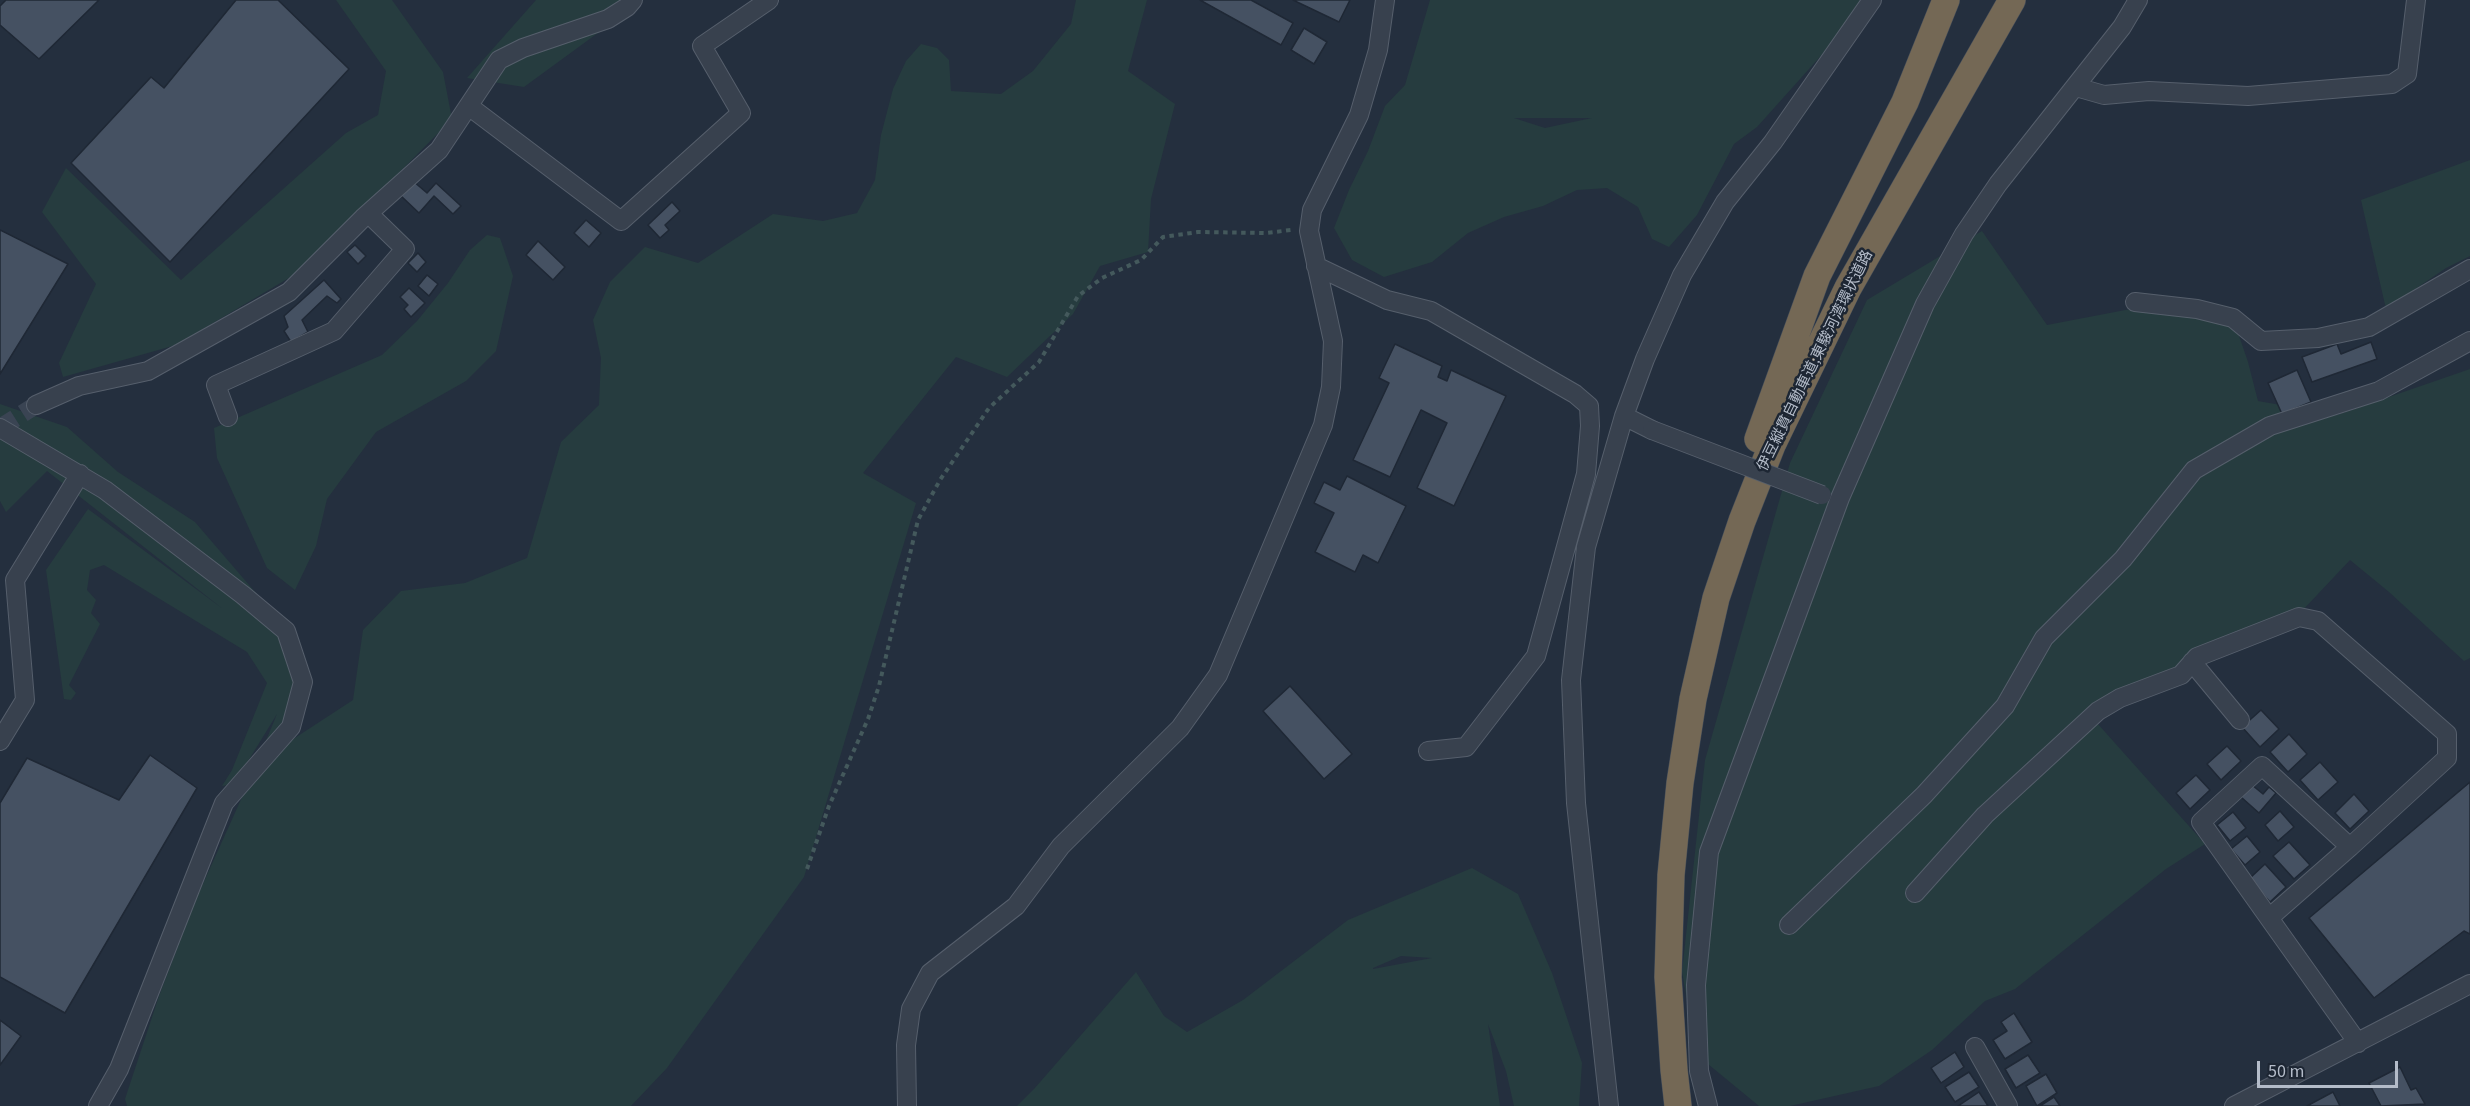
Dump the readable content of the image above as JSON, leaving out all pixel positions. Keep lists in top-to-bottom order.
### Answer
{
  "streets": {
    "highway": ["伊豆縦貫自動車道;東駿河湾環状道路"]
  },
  "scale_bar": "50 m"
}
